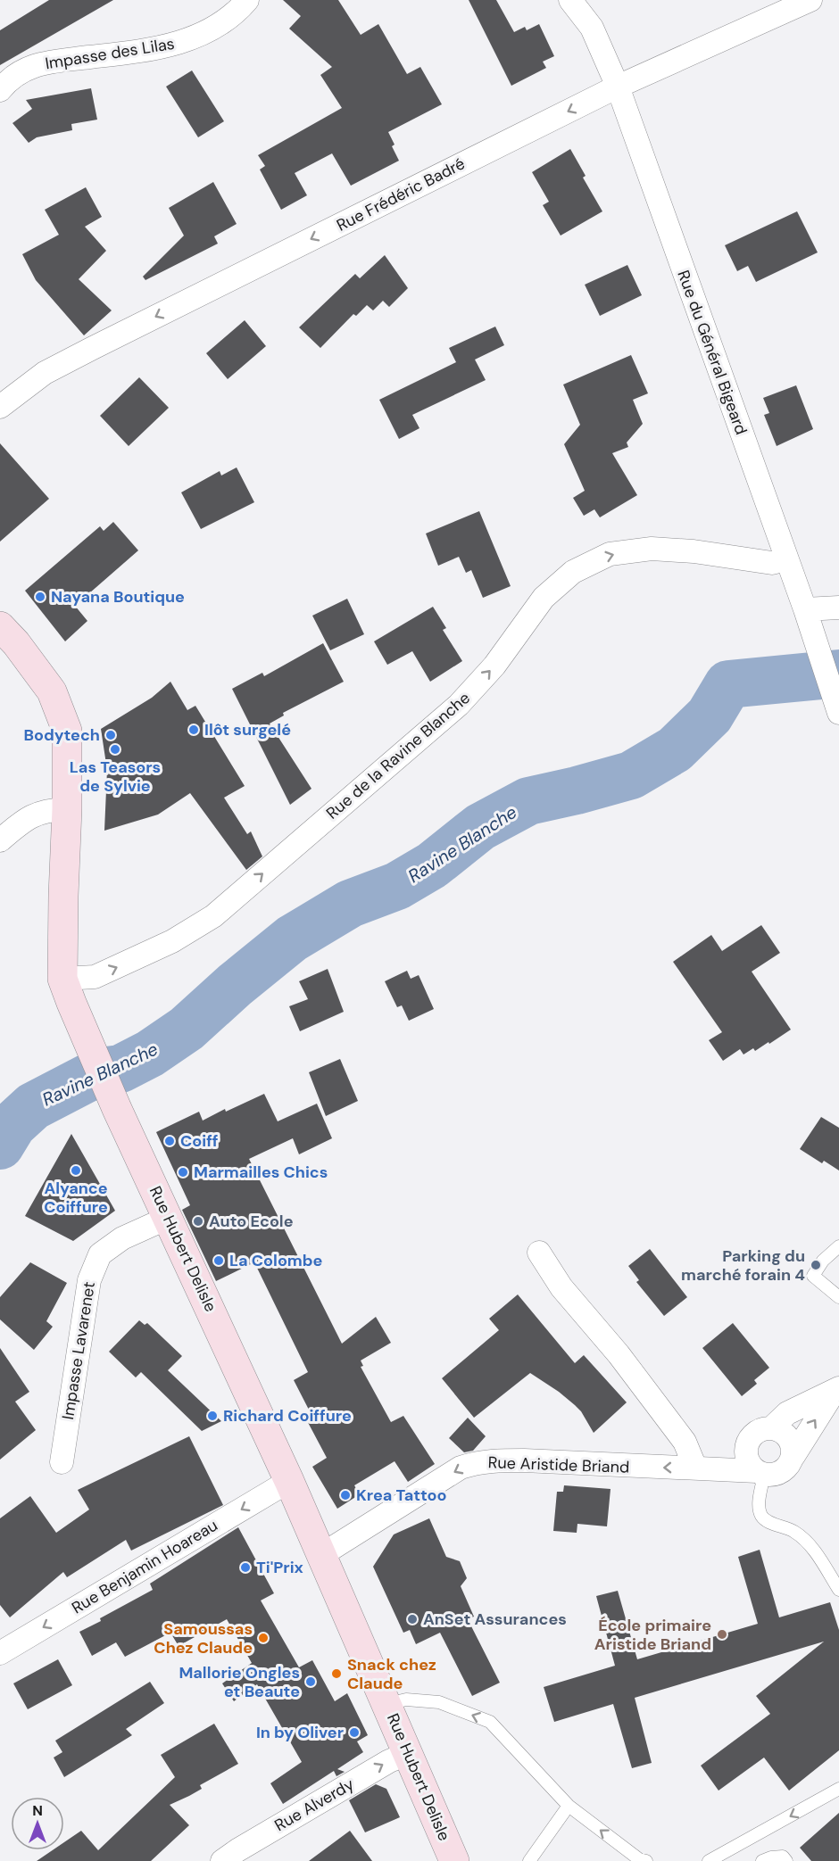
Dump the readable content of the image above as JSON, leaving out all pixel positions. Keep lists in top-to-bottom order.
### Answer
{
  "streets": {
    "main road": ["Rue Hubert Delisle"],
    "street": [
      "Impasse des Lilas",
      "Rue Frédéric Badré",
      "Rue du Général Bigeard",
      "Rue de la Ravine Blanche",
      "Impasse Lavarenet",
      "Rue Aristide Briand",
      "Rue Benjamin Hoareau",
      "Rue Alverdy"
    ]
  },
  "crossings": [
    ["Rue Frédéric Badré", "Rue du Général Bigeard"],
    ["Rue du Général Bigeard", "Rue de la Ravine Blanche"],
    ["Rue de la Ravine Blanche", "Rue Hubert Delisle"],
    ["Rue Hubert Delisle", "Impasse Lavarenet"],
    ["Rue Hubert Delisle", "Rue Aristide Briand"],
    ["Rue Hubert Delisle", "Rue Benjamin Hoareau"],
    ["Rue Hubert Delisle", "Rue Alverdy"]
  ],
  "one_way": [
    "Rue Frédéric Badré",
    "Rue de la Ravine Blanche",
    "Rue Benjamin Hoareau",
    "Rue Alverdy"
  ],
  "water": ["Ravine Blanche"],
  "places": [
    "Nayana Boutique",
    "Ilôt surgelé",
    "Bodytech",
    "Las Teasors de Sylvie",
    "Coiff",
    "Alyance Coiffure",
    "Marmailles Chics",
    "Auto Ecole",
    "La Colombe",
    "Parking du marché forain 4",
    "Richard Coiffure",
    "Krea Tattoo",
    "Ti'Prix",
    "AnSet Assurances",
    "École primaire Aristide Briand",
    "Samoussas Chez Claude",
    "Snack chez Claude",
    "Mallorie Ongles et Beaute",
    "In by Oliver"
  ],
  "north": "top"
}
